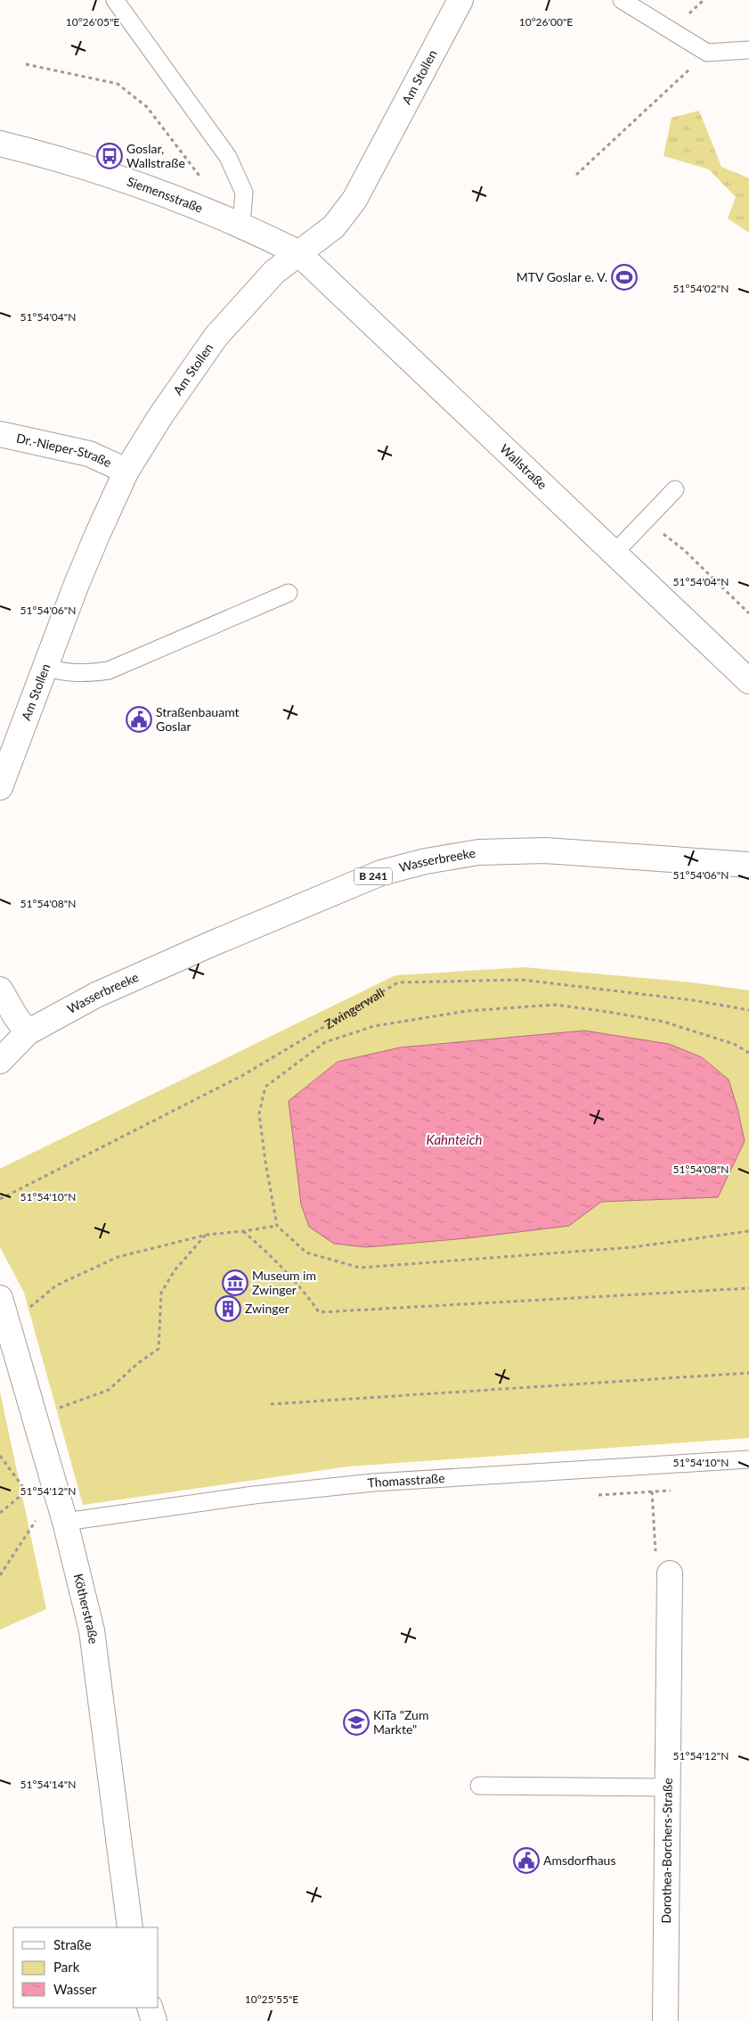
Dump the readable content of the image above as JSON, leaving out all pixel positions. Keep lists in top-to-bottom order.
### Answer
{
  "streets": {
    "street": [
      "Am Stollen",
      "Siemensstraße",
      "Dr.-Nieper-Straße",
      "Wallstraße",
      "Wasserbreeke",
      "B 241",
      "Kötherstraße",
      "Dorothea-Borchers-Straße"
    ],
    "lane": ["Thomasstraße"],
    "path": ["Zwingerwall"]
  },
  "crossings": [
    ["Am Stollen", "Siemensstraße"],
    ["Am Stollen", "Dr.-Nieper-Straße"],
    ["Am Stollen", "Wallstraße"],
    ["Siemensstraße", "Wallstraße"],
    ["Wasserbreeke", "B 241"],
    ["Thomasstraße", "Kötherstraße"]
  ],
  "water": ["Kahnteich"],
  "places": {
    "bus stop": ["Goslar, Wallstraße"],
    "sports": ["MTV Goslar e. V."],
    "public building": ["Straßenbauamt Goslar", "Amsdorfhaus"],
    "museum": ["Museum im Zwinger"],
    "building": ["Zwinger"],
    "school or university": ["KiTa \"Zum Markte\""]
  },
  "legend": ["Straße", "Park", "Wasser"],
  "coordinates": [
    "10°26'00\"E",
    "10°26'05\"E",
    "51°54'02\"N",
    "51°54'04\"N",
    "51°54'06\"N",
    "51°54'08\"N",
    "51°54'10\"N",
    "51°54'12\"N",
    "51°54'14\"N",
    "10°25'55\"E"
  ]
}
